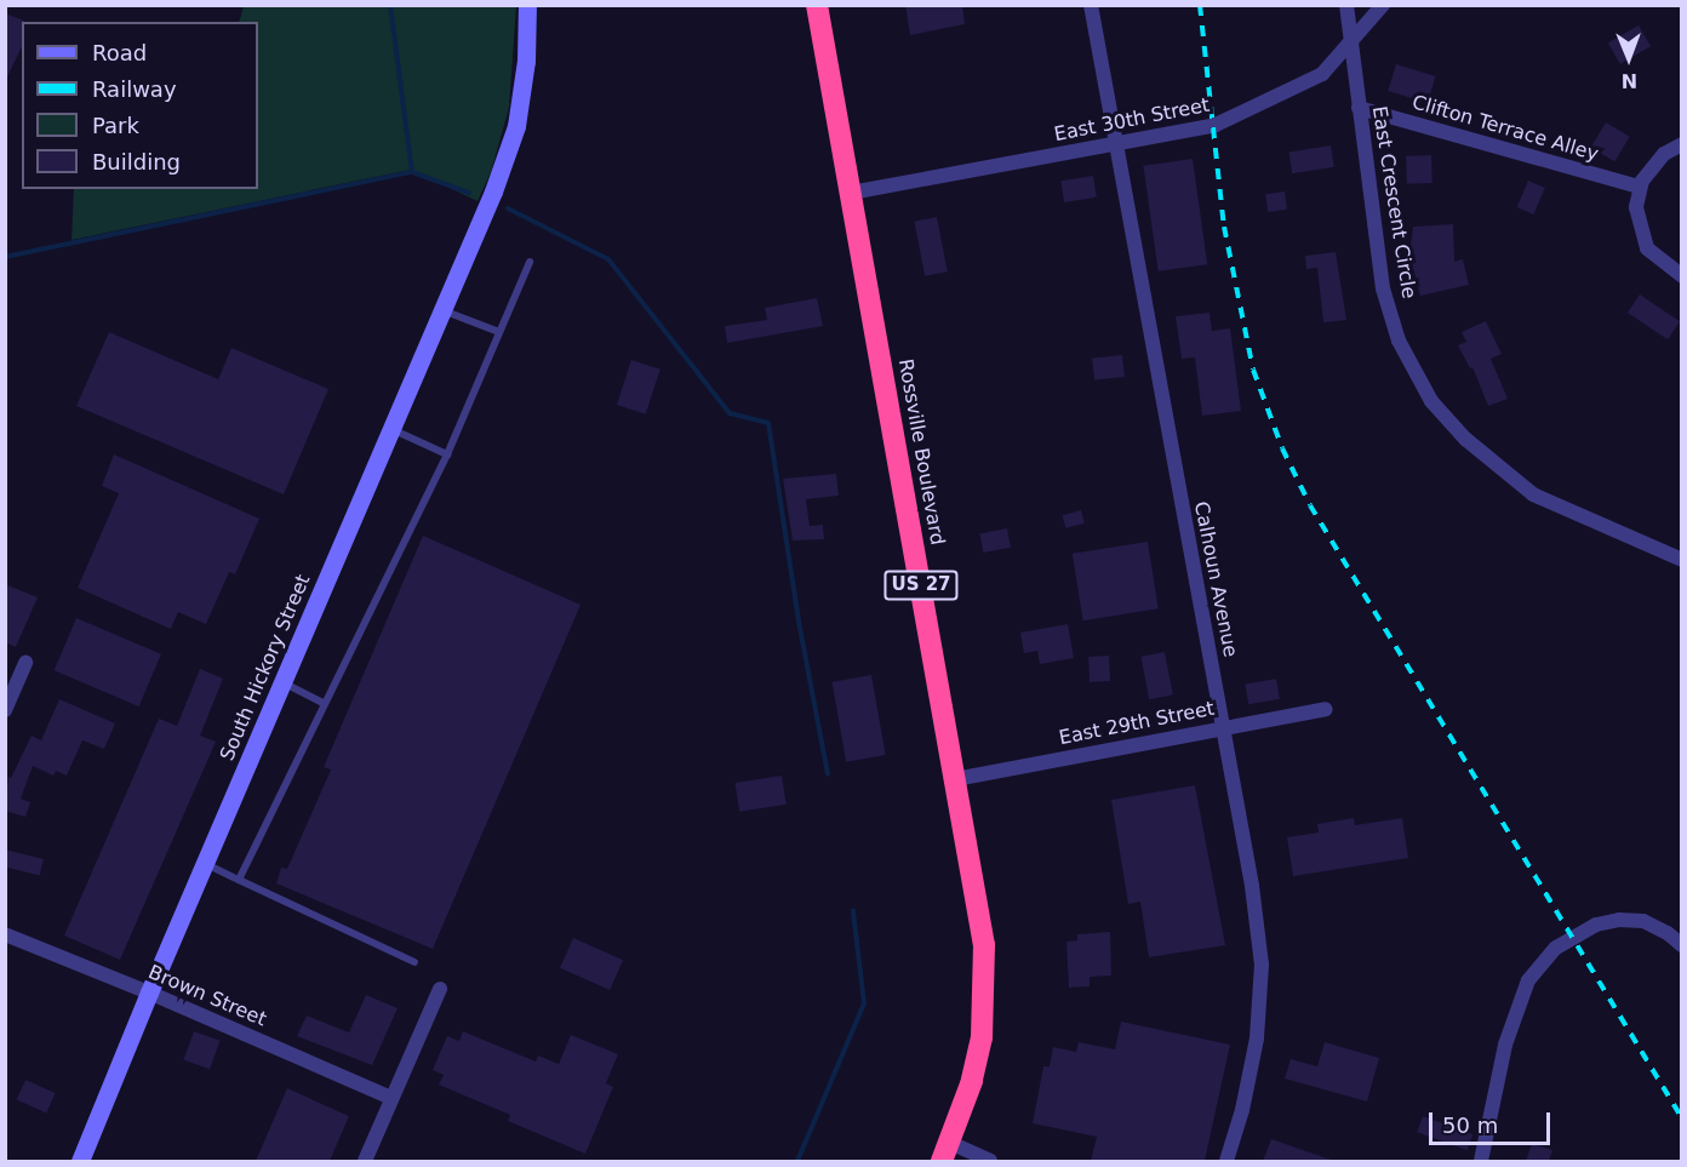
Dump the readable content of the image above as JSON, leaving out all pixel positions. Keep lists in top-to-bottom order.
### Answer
{
  "streets": {
    "highway": ["Rossville Boulevard", "US 27"],
    "street": [
      "East 30th Street",
      "Clifton Terrace Alley",
      "East Crescent Circle",
      "Calhoun Avenue",
      "South Hickory Street",
      "East 29th Street",
      "Brown Street"
    ]
  },
  "crossings": [
    ["East 30th Street", "East Crescent Circle"],
    ["East 30th Street", "Rossville Boulevard"],
    ["East 30th Street", "Calhoun Avenue"],
    ["Clifton Terrace Alley", "East Crescent Circle"],
    ["Rossville Boulevard", "East 29th Street"],
    ["Calhoun Avenue", "East 29th Street"],
    ["South Hickory Street", "Brown Street"]
  ],
  "legend": [
    "Road",
    "Railway",
    "Park",
    "Building"
  ],
  "scale_bar": "50 m",
  "north": "bottom"
}
